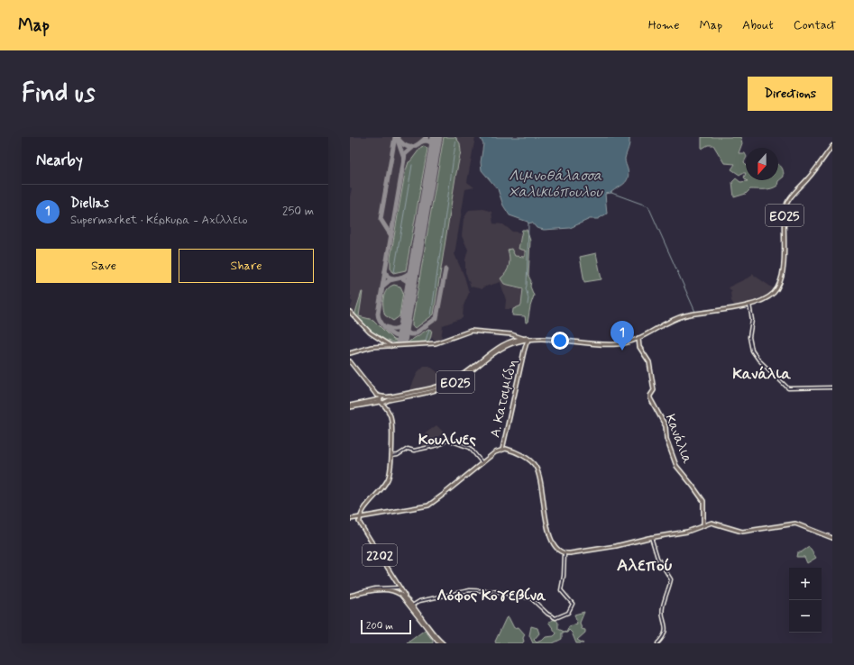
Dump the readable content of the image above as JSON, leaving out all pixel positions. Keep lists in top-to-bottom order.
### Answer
{
  "streets": {
    "main road": [
      "ΕΟ25",
      "Α. Κατσιμίδη",
      "Κανάλια",
      "2202"
    ]
  },
  "crossings": [
    ["ΕΟ25", "Α. Κατσιμίδη"],
    ["ΕΟ25", "Κανάλια"]
  ],
  "districts": [
    "Κανάλια",
    "Κουλίνες",
    "Αλεπού",
    "Λόφος Κογεβίνα"
  ],
  "water": ["Λιμνοθάλασσα Χαλικιόπουλου"],
  "scale_bar": "200 m",
  "north": "bottom",
  "page": {
    "header": "Map",
    "nav": [
      "Home",
      "Map",
      "About",
      "Contact"
    ],
    "buttons": [
      "Directions",
      ["Save", "Share"]
    ],
    "title": "Find us",
    "heading": "Nearby",
    "list": [
      {
        "mark": "1",
        "name": "Diellas",
        "note": "Supermarket · Κέρκυρα - Αχίλλειο",
        "value": "250 m"
      }
    ],
    "pins": "1",
    "map_buttons": ["+", "−"],
    "scale": "200 m"
  }
}
